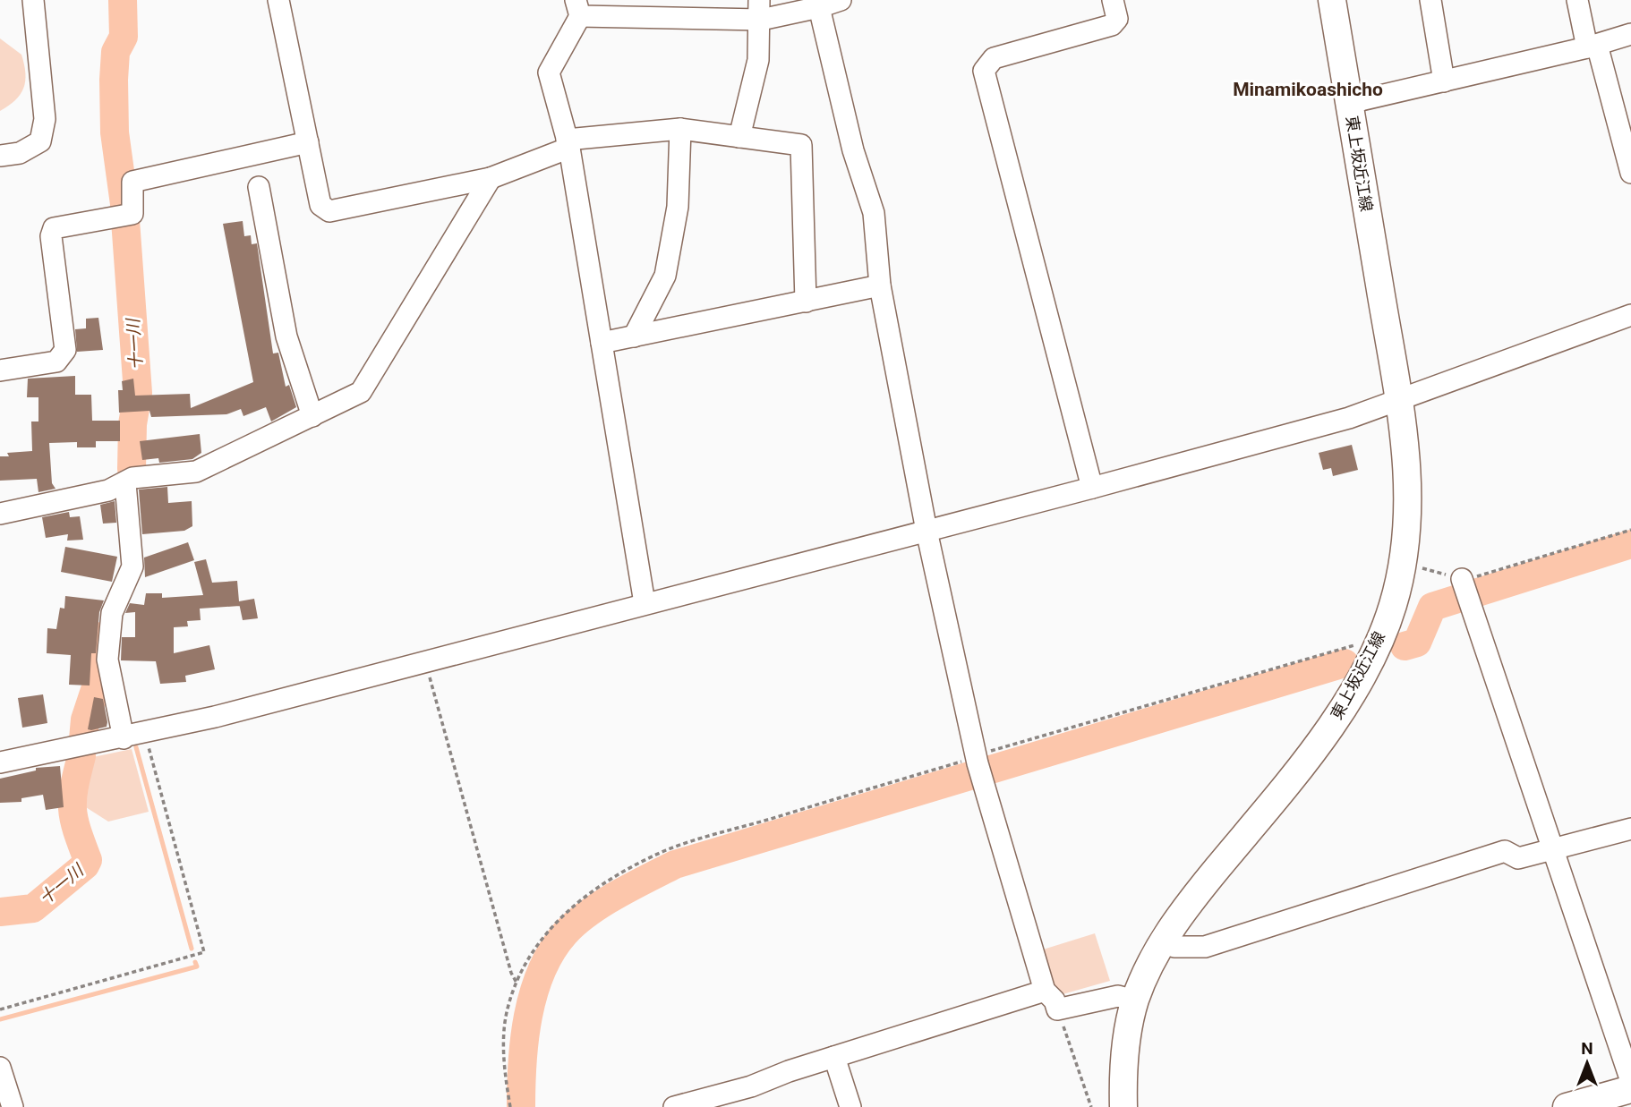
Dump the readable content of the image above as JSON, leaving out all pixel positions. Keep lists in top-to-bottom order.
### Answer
{
  "streets": {
    "main road": ["東上坂近江線"]
  },
  "districts": ["Minamikoashicho"],
  "water": ["十一川"],
  "north": "top"
}
